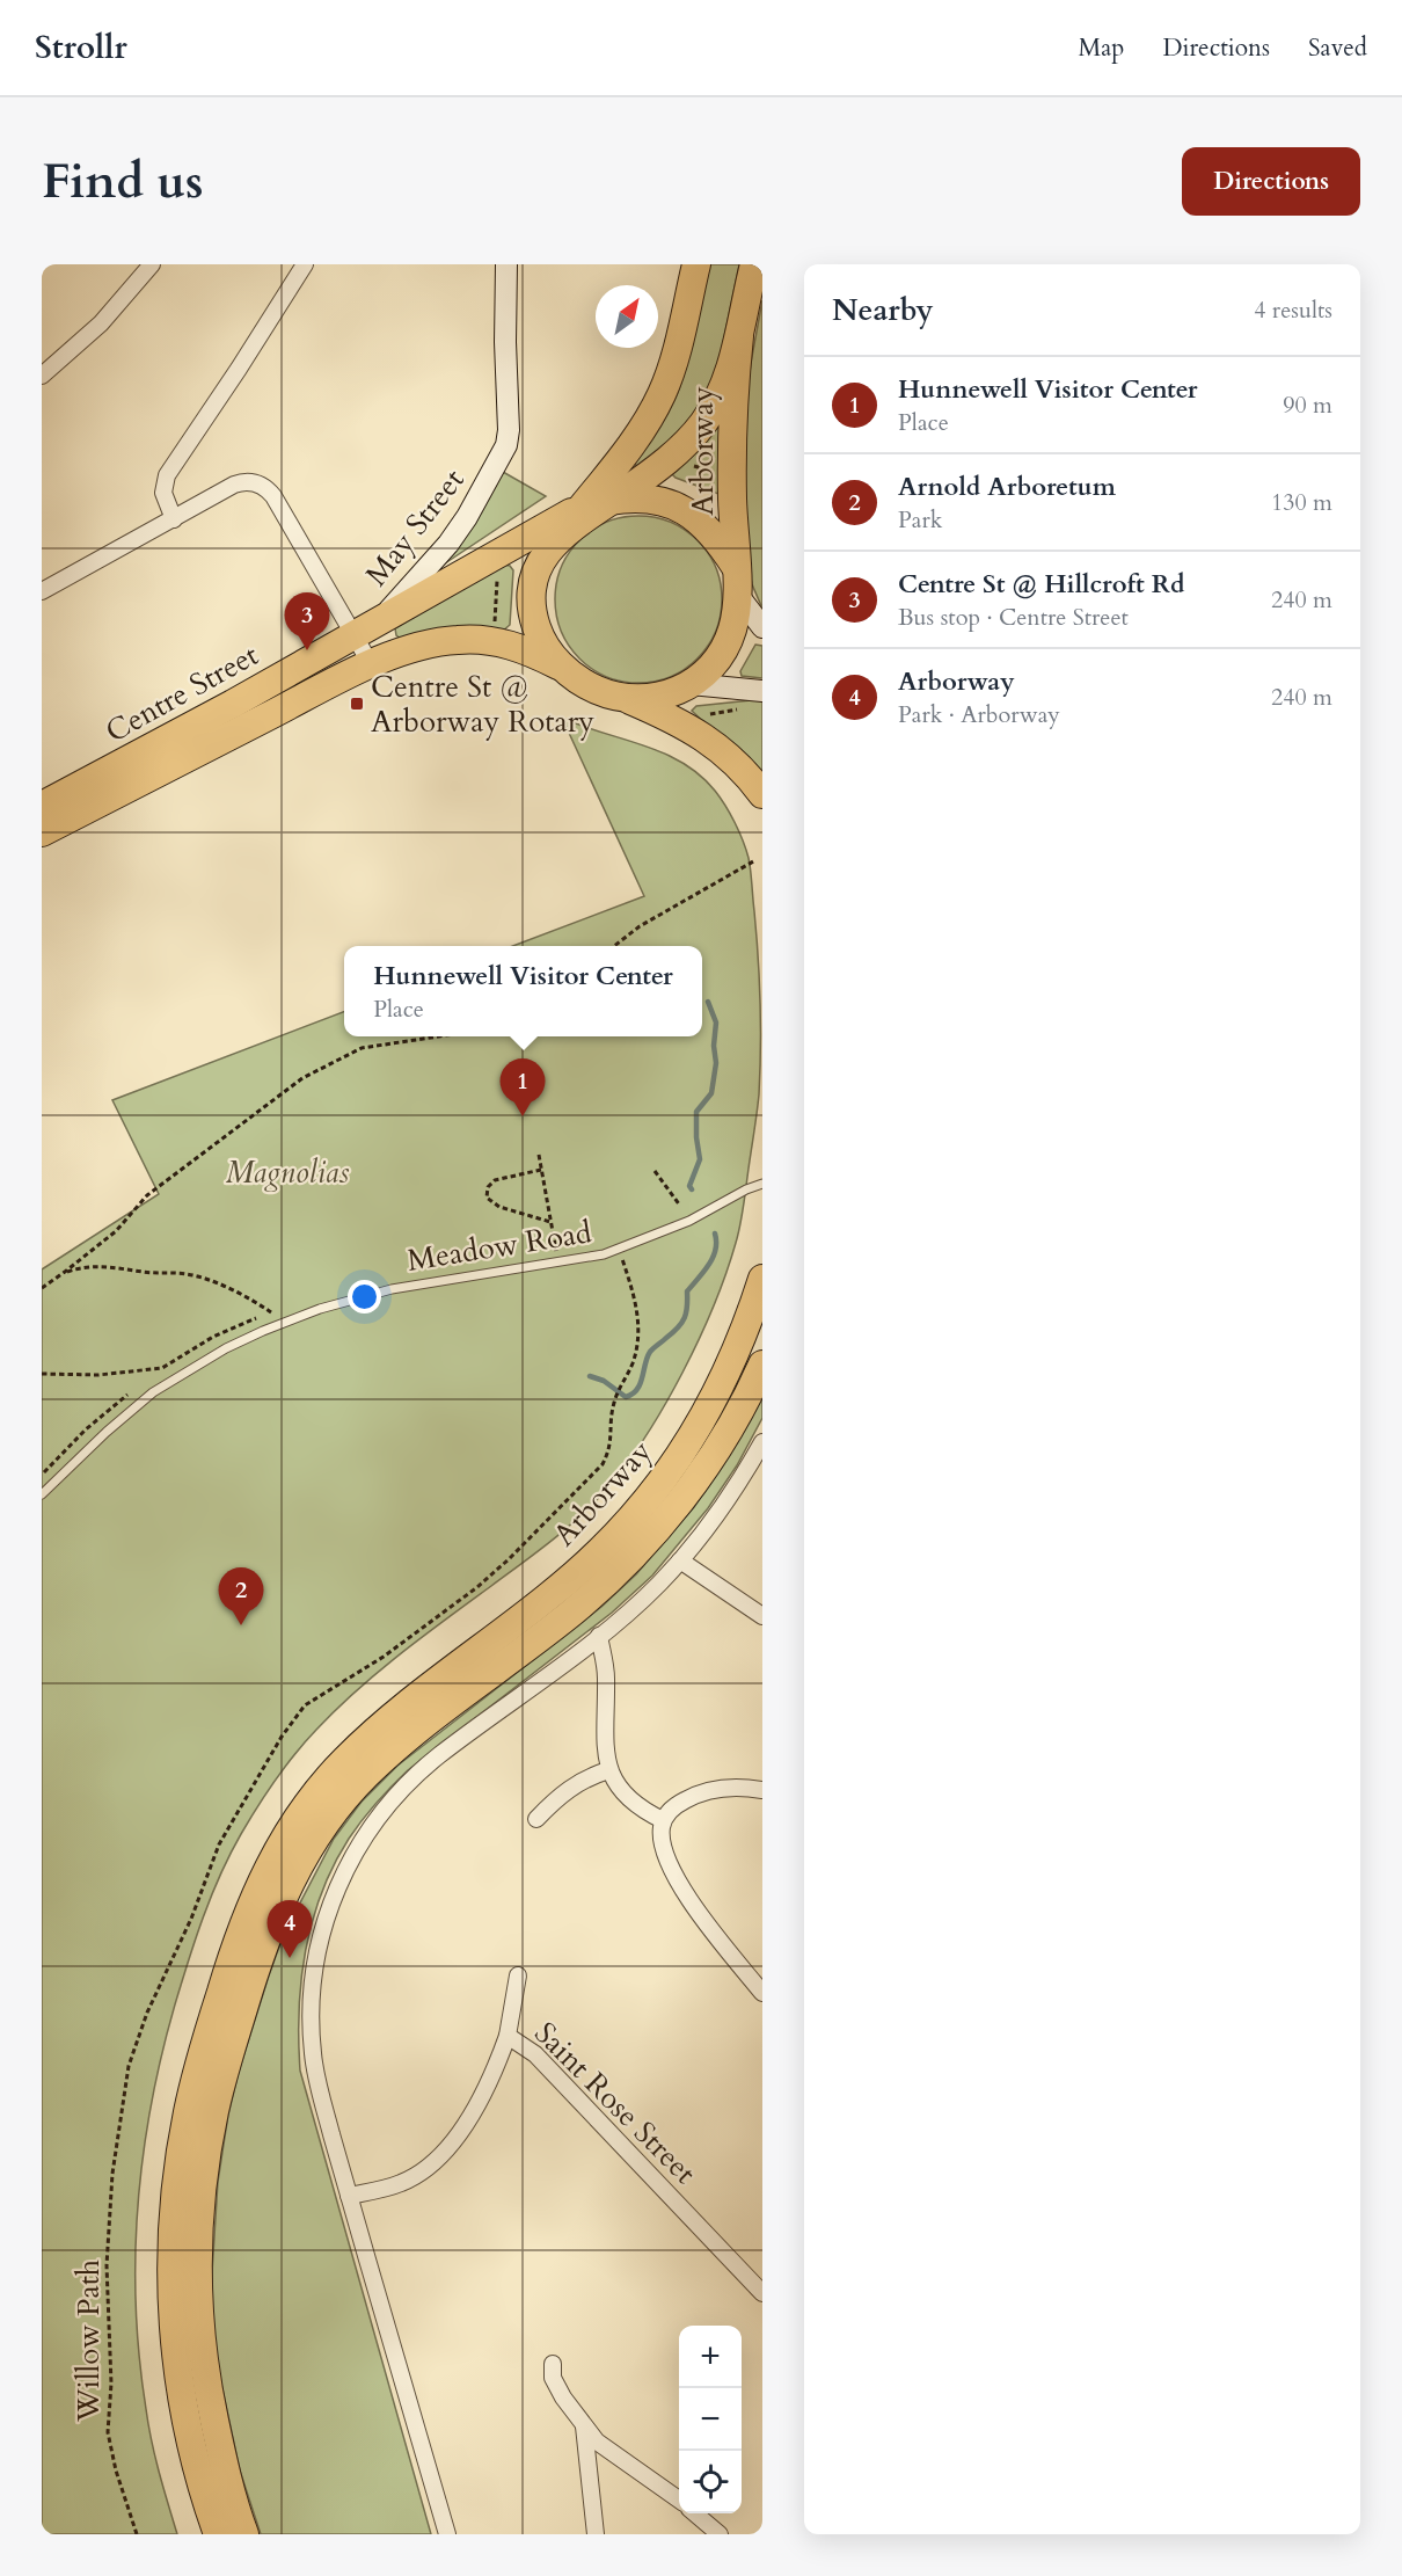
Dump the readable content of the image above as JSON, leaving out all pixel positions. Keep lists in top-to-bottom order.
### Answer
{
  "streets": {
    "highway": ["Arborway", "Centre Street"],
    "street": ["May Street", "Saint Rose Street"],
    "lane": ["Meadow Road"],
    "path": ["Willow Path"]
  },
  "crossings": [
    ["Arborway", "Centre Street"],
    ["May Street", "Centre Street"]
  ],
  "parks": ["Magnolias"],
  "places": {
    "transit": ["Centre St @ Arborway Rotary"]
  },
  "north": "top right",
  "page": {
    "header": "Strollr",
    "nav": ["Map", "Directions", "Saved"],
    "buttons": "Directions",
    "title": "Find us",
    "heading": ["Nearby", "4 results"],
    "list": [
      {
        "mark": "1",
        "name": "Hunnewell Visitor Center",
        "note": "Place",
        "value": "90 m"
      },
      {
        "mark": "2",
        "name": "Arnold Arboretum",
        "note": "Park",
        "value": "130 m"
      },
      {
        "mark": "3",
        "name": "Centre St @ Hillcroft Rd",
        "note": "Bus stop · Centre Street",
        "value": "240 m"
      },
      {
        "mark": "4",
        "name": "Arborway",
        "note": "Park · Arborway",
        "value": "240 m"
      }
    ],
    "pins": [
      "3",
      "1",
      "2",
      "4"
    ],
    "popup": ["Hunnewell Visitor Center", "Place"],
    "map_buttons": ["+", "−"]
  }
}
